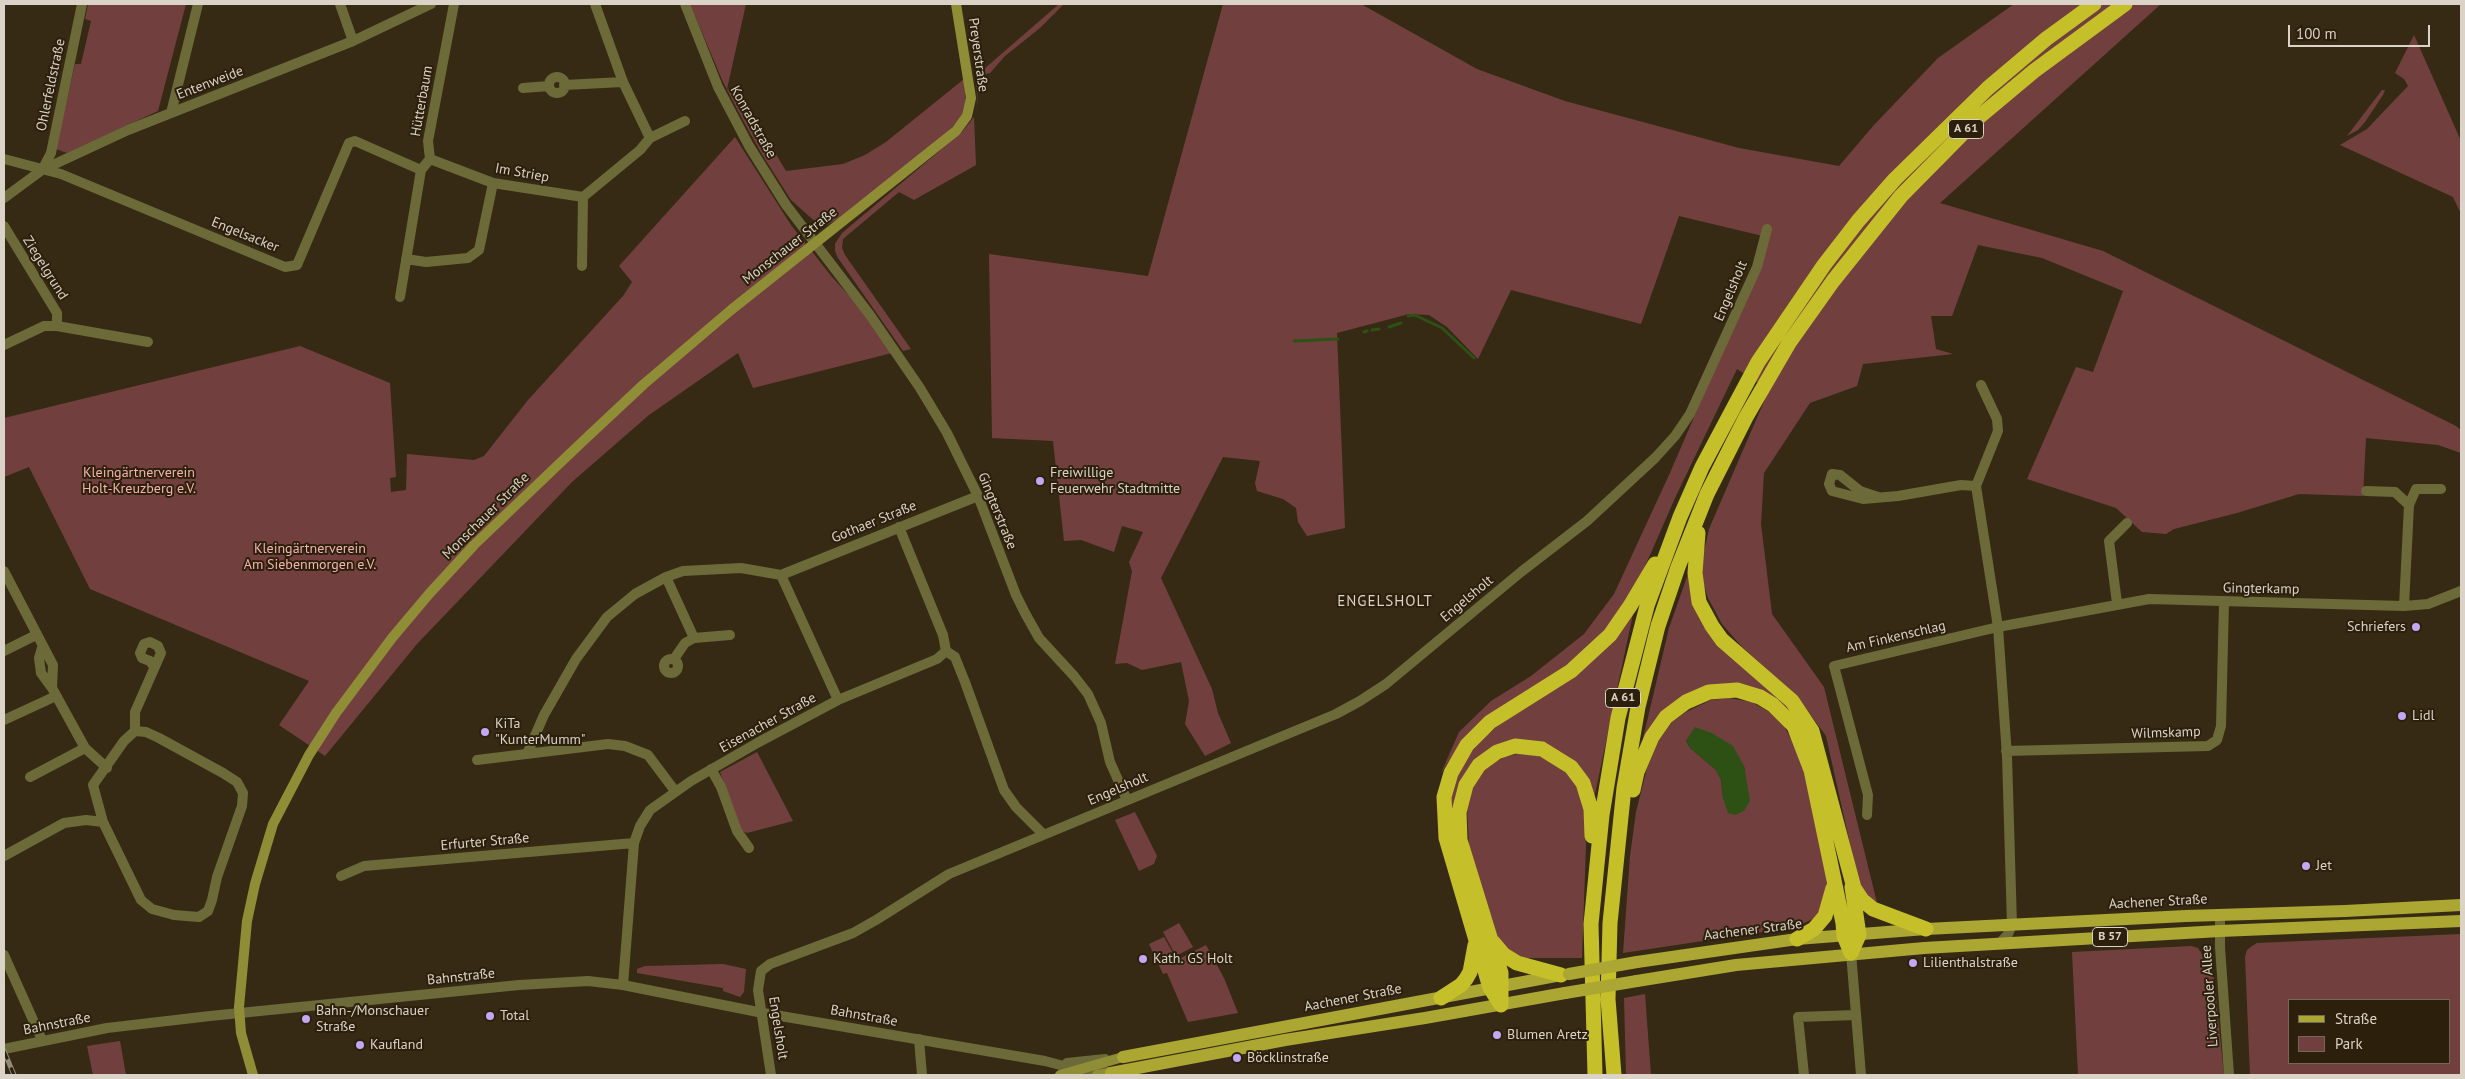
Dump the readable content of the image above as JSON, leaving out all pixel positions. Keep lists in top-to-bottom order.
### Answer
{
  "streets": {
    "highway": ["A 61"],
    "main road": [
      "Preyerstraße",
      "Monschauer Straße",
      "Aachener Straße",
      "B 57"
    ],
    "street": [
      "Entenweide",
      "Ohlerfeldstraße",
      "Hütterbaum",
      "Konradstraße",
      "Im Striep",
      "Engelsacker",
      "Ziegelgrund",
      "Engelsholt",
      "Gingterstraße",
      "Gothaer Straße",
      "Gingterkamp",
      "Am Finkenschlag",
      "Eisenacher Straße",
      "Wilmskamp",
      "Erfurter Straße",
      "Bahnstraße",
      "Liverpooler Allee"
    ]
  },
  "crossings": [
    ["Preyerstraße", "Monschauer Straße"],
    ["Entenweide", "Ohlerfeldstraße"],
    ["Entenweide", "Engelsacker"],
    ["Ohlerfeldstraße", "Engelsacker"],
    ["Hütterbaum", "Im Striep"],
    ["Konradstraße", "Monschauer Straße"],
    ["Konradstraße", "Gingterstraße"],
    ["Monschauer Straße", "Gingterstraße"],
    ["Monschauer Straße", "Bahnstraße"],
    ["Engelsholt", "Gingterstraße"],
    ["Engelsholt", "Bahnstraße"],
    ["Gingterstraße", "Gothaer Straße"],
    ["Gingterkamp", "Am Finkenschlag"],
    ["Gingterkamp", "Wilmskamp"],
    ["Eisenacher Straße", "Erfurter Straße"],
    ["Eisenacher Straße", "Bahnstraße"],
    ["Aachener Straße", "Bahnstraße"],
    ["Aachener Straße", "Liverpooler Allee"]
  ],
  "districts": ["ENGELSHOLT"],
  "parks": ["Kleingärtnerverein Holt-Kreuzberg e.V.", "Kleingärtnerverein Am Siebenmorgen e.V."],
  "places": [
    "Freiwillige Feuerwehr Stadtmitte",
    "Schriefers",
    "Lidl",
    "KiTa \"KunterMumm\"",
    "Jet",
    "Kath. GS Holt",
    "Lilienthalstraße",
    "Total",
    "Bahn-/Monschauer Straße",
    "Blumen Aretz",
    "Kaufland",
    "Böcklinstraße"
  ],
  "legend": ["Straße", "Park"],
  "scale_bar": "100 m"
}
